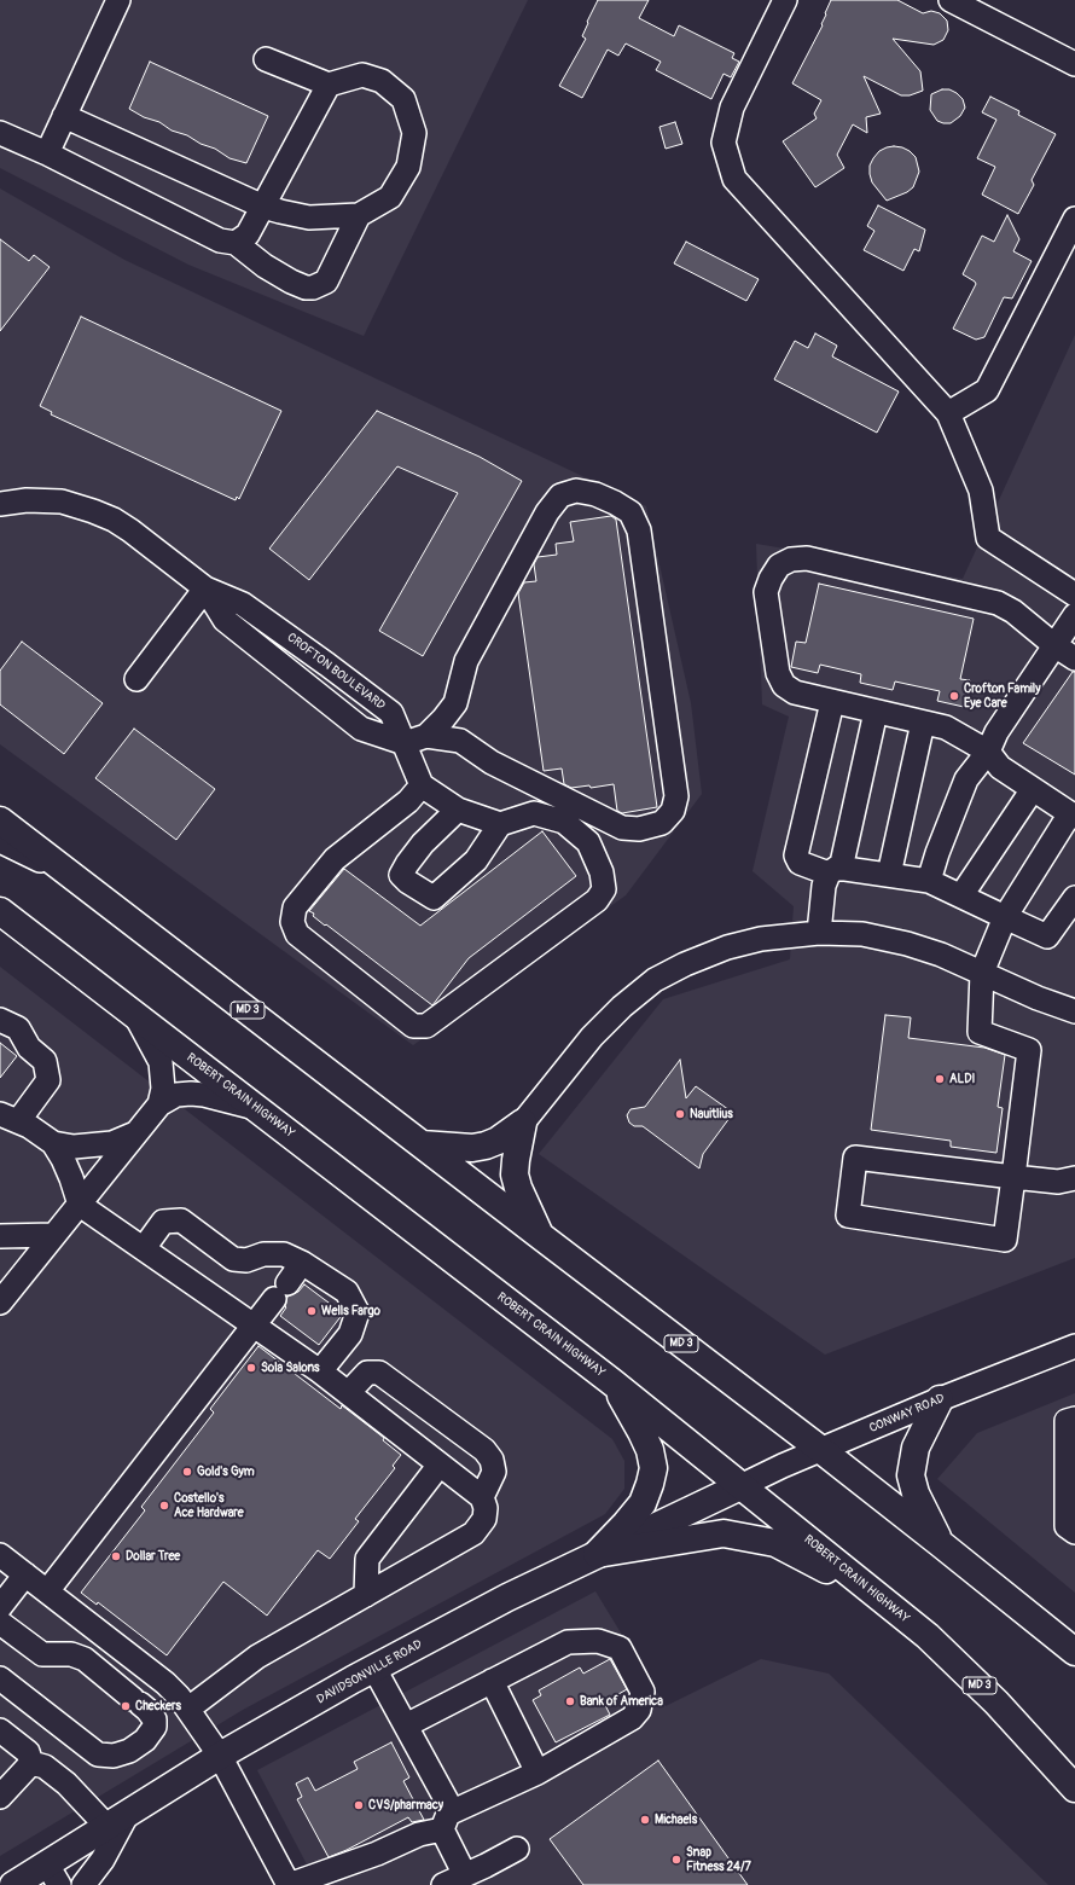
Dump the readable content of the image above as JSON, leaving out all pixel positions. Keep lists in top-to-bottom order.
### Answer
{
  "streets": {
    "main road": ["MD 3", "ROBERT CRAIN HIGHWAY", "DAVIDSONVILLE ROAD"],
    "street": ["CROFTON BOULEVARD", "CONWAY ROAD"]
  },
  "crossings": [
    ["MD 3", "CONWAY ROAD"],
    ["ROBERT CRAIN HIGHWAY", "CONWAY ROAD"],
    ["ROBERT CRAIN HIGHWAY", "DAVIDSONVILLE ROAD"],
    ["CONWAY ROAD", "DAVIDSONVILLE ROAD"]
  ],
  "places": [
    "Crofton Family Eye Care",
    "ALDI",
    "Nauitlius",
    "Wells Fargo",
    "Sola Salons",
    "Gold's Gym",
    "Costello's Ace Hardware",
    "Dollar Tree",
    "Bank of America",
    "Checkers",
    "CVS/pharmacy",
    "Michaels",
    "Snap Fitness 24/7"
  ]
}
